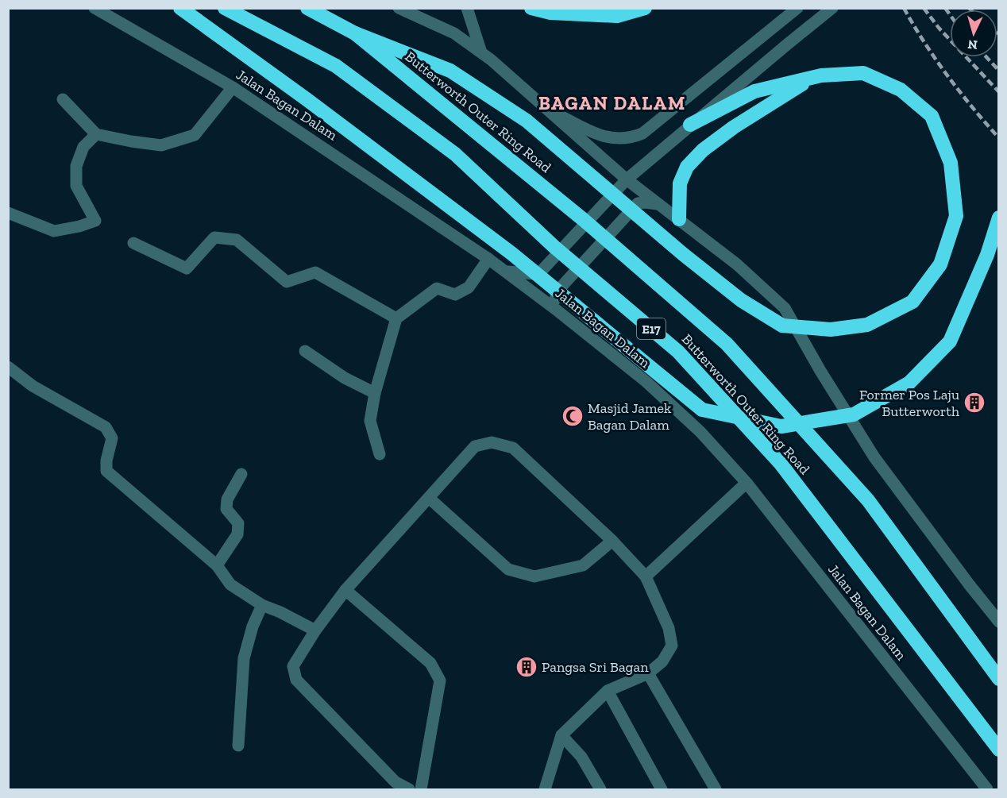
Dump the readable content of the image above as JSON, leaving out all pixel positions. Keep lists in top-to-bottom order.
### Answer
{
  "streets": {
    "highway": ["Butterworth Outer Ring Road", "E17"],
    "street": ["Jalan Bagan Dalam"]
  },
  "districts": ["BAGAN DALAM"],
  "places": {
    "building": ["Former Pos Laju Butterworth", "Pangsa Sri Bagan"],
    "mosque": ["Masjid Jamek Bagan Dalam"]
  },
  "north": "bottom"
}
